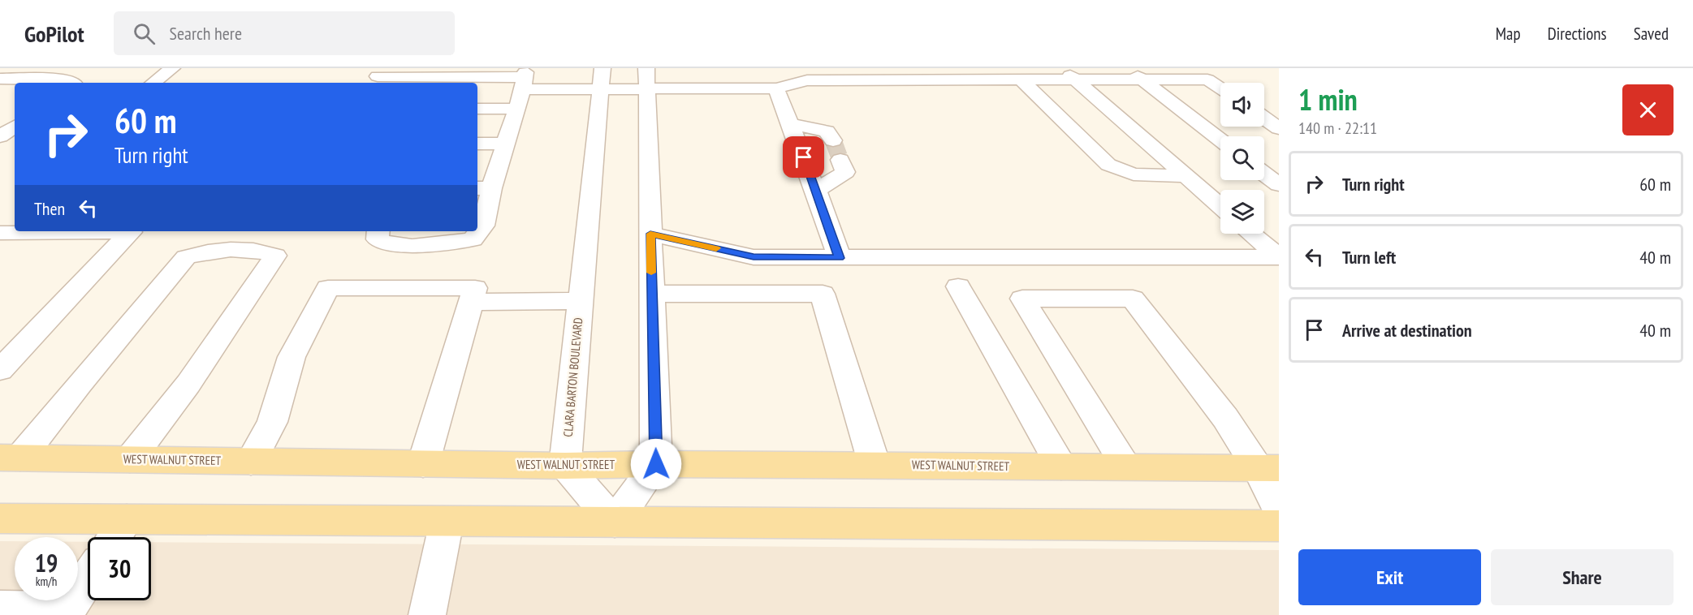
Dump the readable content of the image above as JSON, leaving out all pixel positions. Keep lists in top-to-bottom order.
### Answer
{
  "streets": {
    "main road": ["WEST WALNUT STREET"],
    "street": ["CLARA BARTON BOULEVARD"]
  },
  "crossings": [
    ["CLARA BARTON BOULEVARD", "WEST WALNUT STREET"]
  ],
  "page": {
    "header": "GoPilot",
    "search": "Search here",
    "nav": ["Map", "Directions", "Saved"],
    "heading": ["1 min", "140 m · 22:11"],
    "turn": ["60 m", "Turn right"],
    "list": [
      {
        "name": "Turn right",
        "value": "60 m"
      },
      {
        "name": "Turn left",
        "value": "40 m"
      },
      {
        "name": "Arrive at destination",
        "value": "40 m"
      }
    ],
    "then": "Then",
    "speed": "19 km/h",
    "limit": "30",
    "buttons": ["Exit", "Share"]
  }
}
